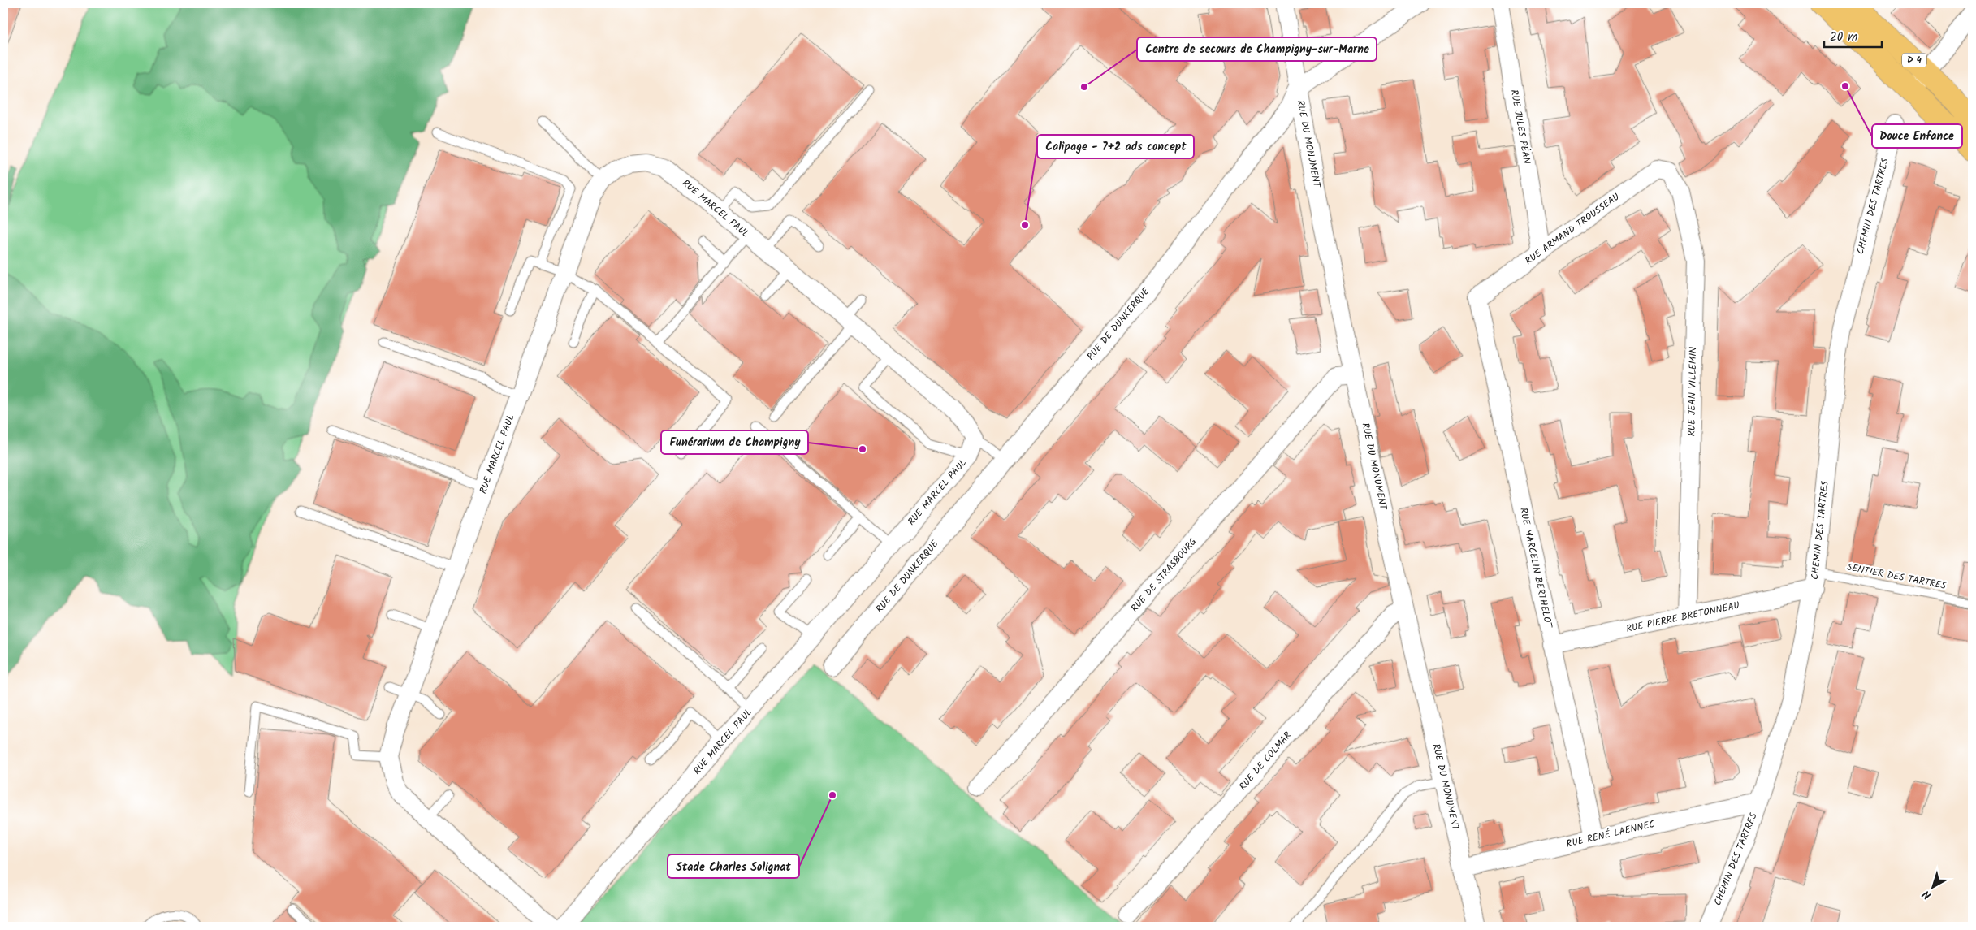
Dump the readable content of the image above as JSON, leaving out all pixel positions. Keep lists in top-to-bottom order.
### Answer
{
  "streets": {
    "main road": ["D 4"],
    "street": [
      "RUE JULES PÉAN",
      "RUE DU MONUMENT",
      "CHEMIN DES TARTRES",
      "RUE MARCEL PAUL",
      "RUE ARMAND TROUSSEAU",
      "RUE DE DUNKERQUE",
      "RUE JEAN VILLEMIN",
      "RUE MARCELIN BERTHELOT",
      "RUE DE STRASBOURG",
      "RUE PIERRE BRETONNEAU",
      "RUE DE COLMAR",
      "RUE RENÉ LAENNEC"
    ],
    "lane": ["SENTIER DES TARTRES"]
  },
  "crossings": [
    ["RUE JULES PÉAN", "RUE ARMAND TROUSSEAU"],
    ["RUE DU MONUMENT", "RUE DE DUNKERQUE"],
    ["RUE DU MONUMENT", "RUE DE STRASBOURG"],
    ["RUE DU MONUMENT", "RUE DE COLMAR"],
    ["RUE DU MONUMENT", "RUE RENÉ LAENNEC"],
    ["CHEMIN DES TARTRES", "SENTIER DES TARTRES"],
    ["CHEMIN DES TARTRES", "RUE PIERRE BRETONNEAU"],
    ["CHEMIN DES TARTRES", "RUE RENÉ LAENNEC"],
    ["RUE ARMAND TROUSSEAU", "RUE JEAN VILLEMIN"],
    ["RUE ARMAND TROUSSEAU", "RUE MARCELIN BERTHELOT"],
    ["RUE JEAN VILLEMIN", "RUE PIERRE BRETONNEAU"],
    ["RUE MARCELIN BERTHELOT", "RUE PIERRE BRETONNEAU"],
    ["RUE MARCELIN BERTHELOT", "RUE RENÉ LAENNEC"],
    ["SENTIER DES TARTRES", "RUE PIERRE BRETONNEAU"]
  ],
  "places": [
    "Douce Enfance",
    "Centre de secours de Champigny-sur-Marne",
    "Calipage - 7+2 ads concept",
    "Funérarium de Champigny",
    "Stade Charles Solignat"
  ],
  "scale_bar": "20 m",
  "north": "bottom left"
}
